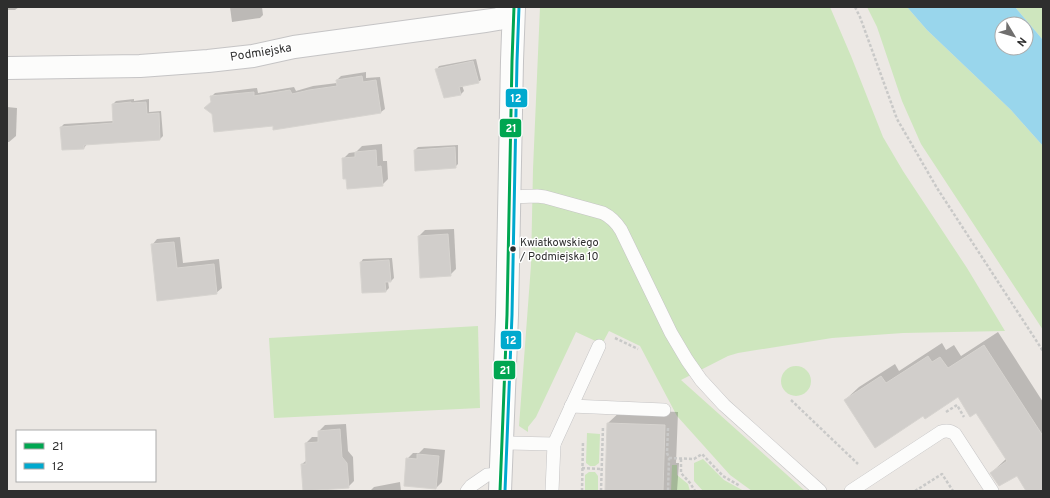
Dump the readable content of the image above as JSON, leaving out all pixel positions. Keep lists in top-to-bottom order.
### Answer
{
  "streets": {
    "street": ["Podmiejska"]
  },
  "places": ["Kwiatkowskiego / Podmiejska 10"],
  "lines": ["transit line 21", "transit line 12"],
  "legend": ["21", "12"],
  "north": "bottom right"
}
